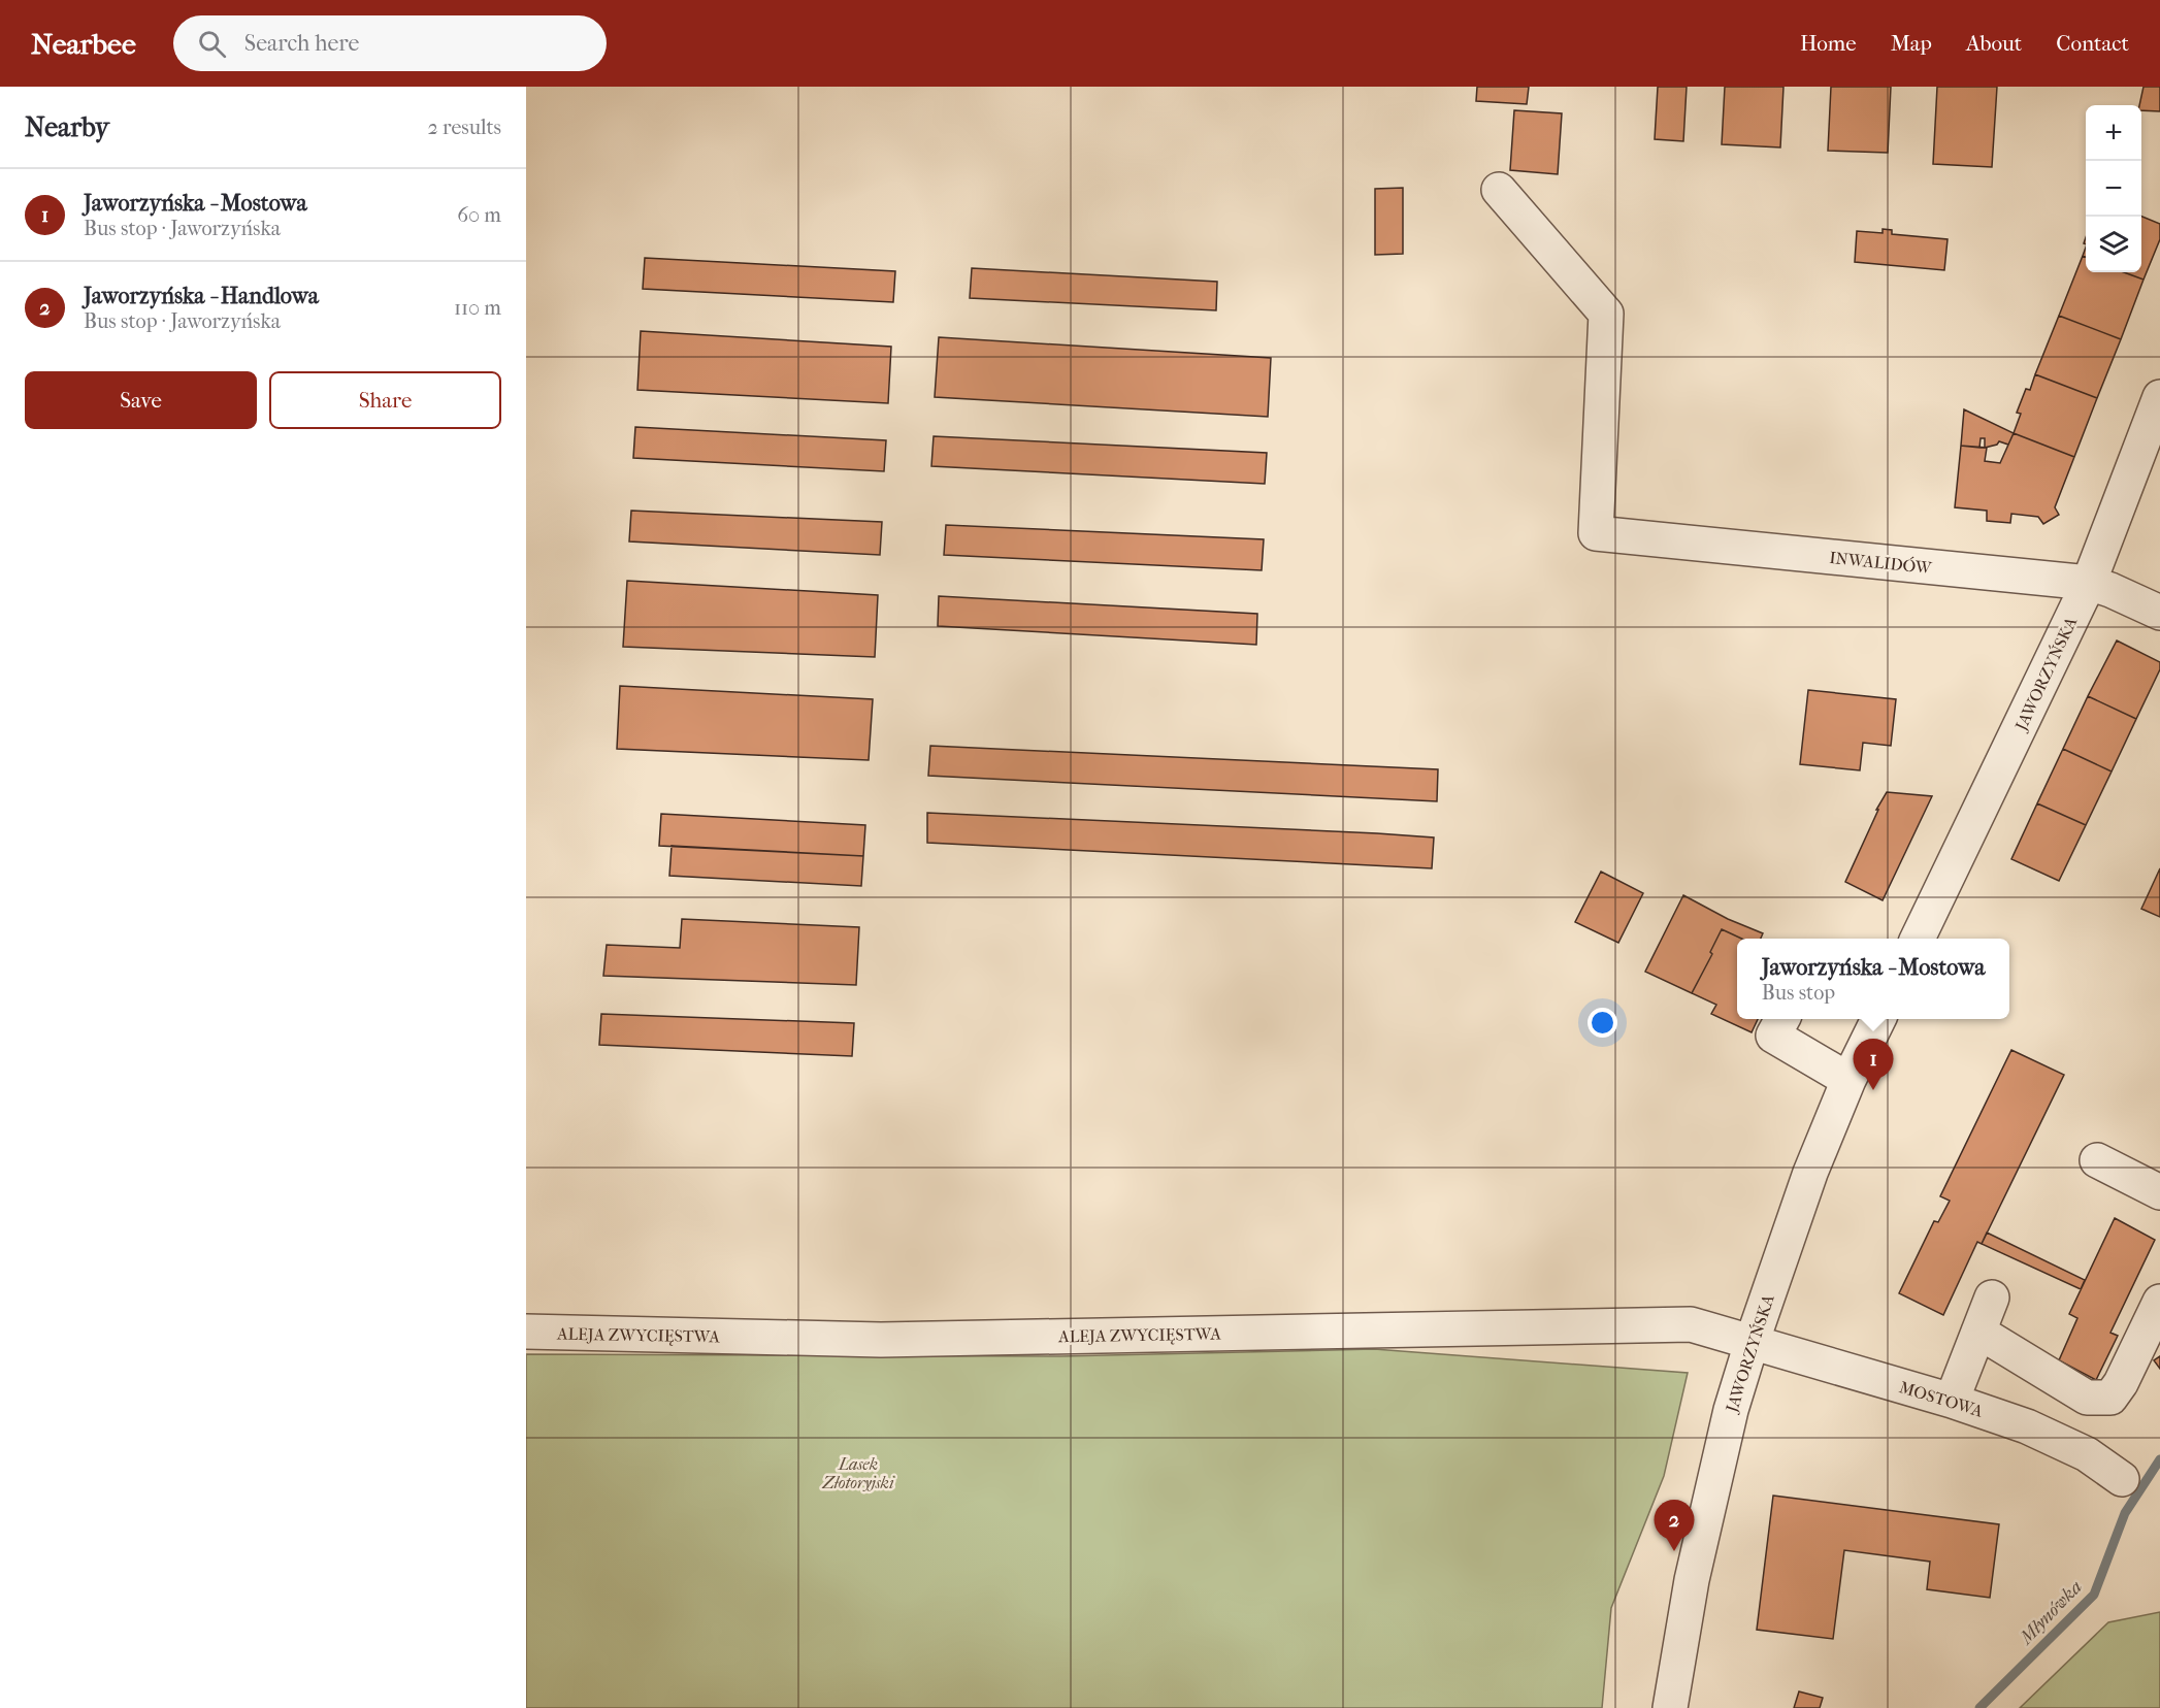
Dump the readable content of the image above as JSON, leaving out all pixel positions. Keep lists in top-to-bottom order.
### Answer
{
  "streets": {
    "street": [
      "INWALIDÓW",
      "JAWORZYŃSKA",
      "ALEJA ZWYCIĘSTWA",
      "MOSTOWA"
    ]
  },
  "crossings": [
    ["INWALIDÓW", "JAWORZYŃSKA"],
    ["JAWORZYŃSKA", "ALEJA ZWYCIĘSTWA"],
    ["JAWORZYŃSKA", "MOSTOWA"],
    ["ALEJA ZWYCIĘSTWA", "MOSTOWA"]
  ],
  "water": ["Młynówka"],
  "parks": ["Lasek Złotoryjski"],
  "page": {
    "header": "Nearbee",
    "search": "Search here",
    "nav": [
      "Home",
      "Map",
      "About",
      "Contact"
    ],
    "heading": ["Nearby", "2 results"],
    "map_buttons": ["+", "−"],
    "list": [
      {
        "mark": "1",
        "name": "Jaworzyńska - Mostowa",
        "note": "Bus stop · Jaworzyńska",
        "value": "60 m"
      },
      {
        "mark": "2",
        "name": "Jaworzyńska - Handlowa",
        "note": "Bus stop · Jaworzyńska",
        "value": "110 m"
      }
    ],
    "buttons": ["Save", "Share"],
    "popup": ["Jaworzyńska - Mostowa", "Bus stop"],
    "pins": ["1", "2"]
  }
}
